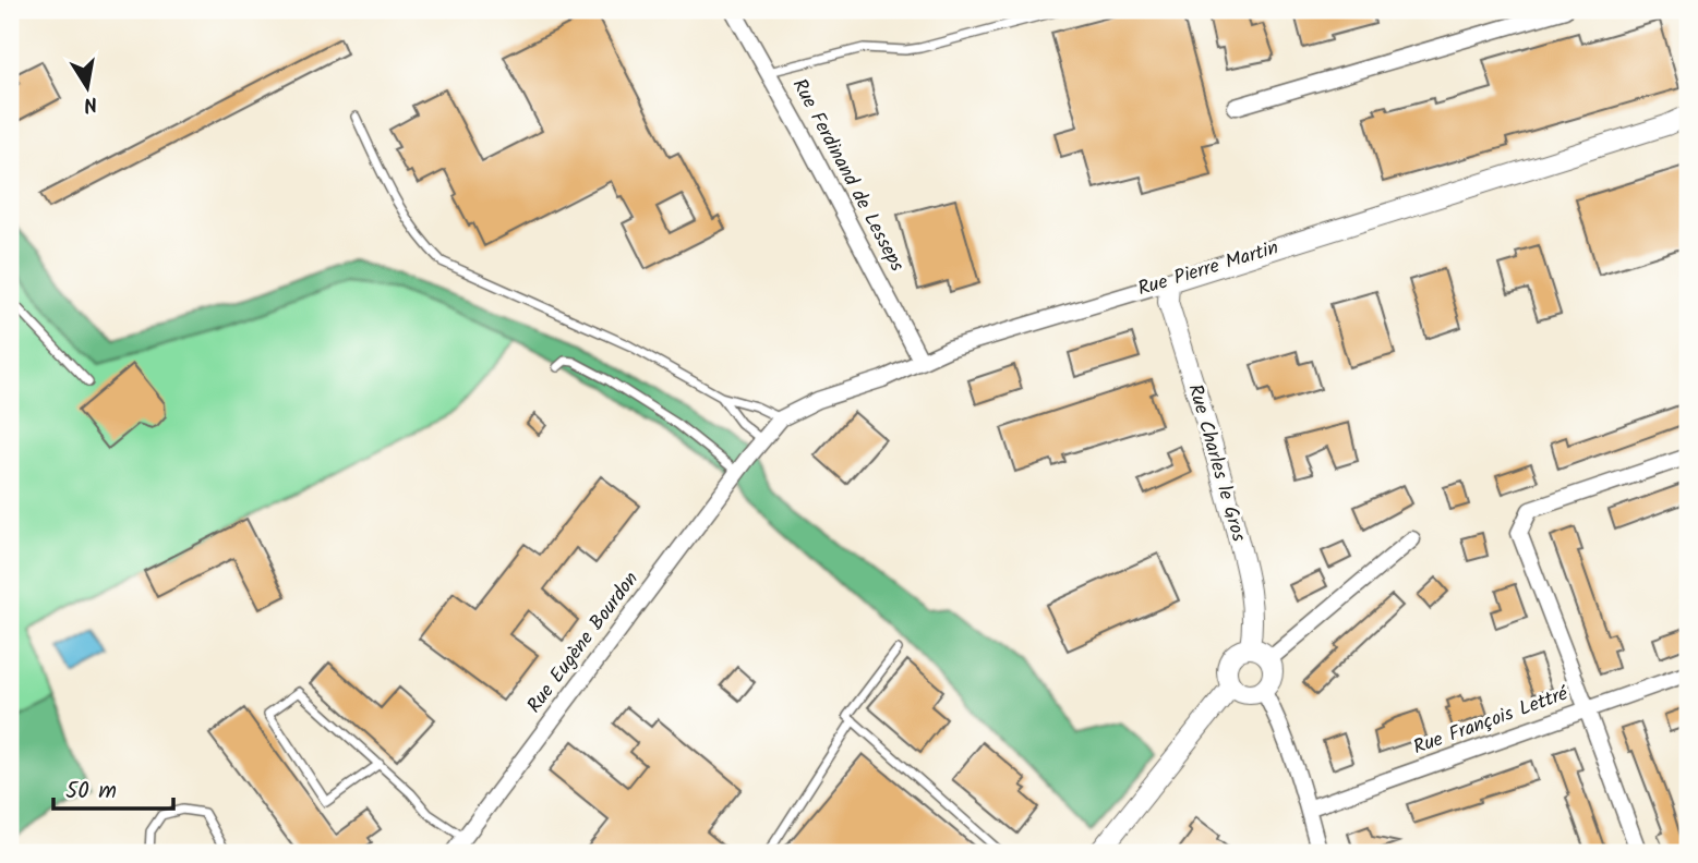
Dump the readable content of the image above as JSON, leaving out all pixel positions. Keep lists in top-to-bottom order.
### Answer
{
  "streets": {
    "street": [
      "Rue Ferdinand de Lesseps",
      "Rue Pierre Martin",
      "Rue Charles le Gros",
      "Rue Eugène Bourdon",
      "Rue François Lettré"
    ]
  },
  "crossings": [
    ["Rue Ferdinand de Lesseps", "Rue Pierre Martin"],
    ["Rue Pierre Martin", "Rue Charles le Gros"],
    ["Rue Pierre Martin", "Rue Eugène Bourdon"]
  ],
  "scale_bar": "50 m",
  "north": "bottom"
}
